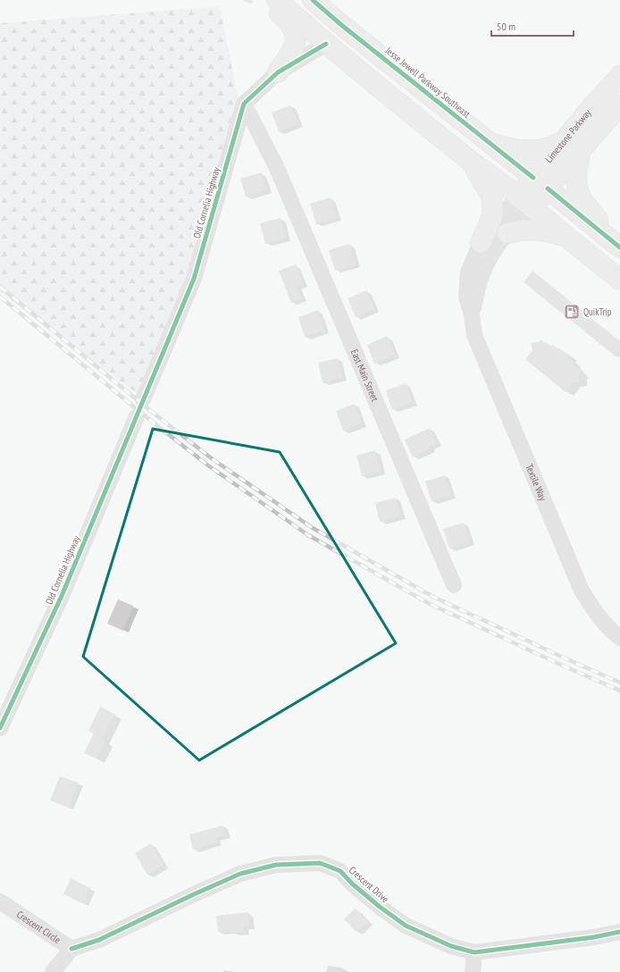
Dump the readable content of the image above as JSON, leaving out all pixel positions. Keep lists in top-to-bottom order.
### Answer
{
  "streets": {
    "main road": ["Jesse Jewell Parkway Southeast", "Limestone Parkway"],
    "street": [
      "Old Cornelia Highway",
      "East Main Street",
      "Textile Way",
      "Crescent Drive",
      "Crescent Circle"
    ]
  },
  "crossings": [
    ["Jesse Jewell Parkway Southeast", "Limestone Parkway"],
    ["Limestone Parkway", "Textile Way"],
    ["Old Cornelia Highway", "East Main Street"],
    ["Crescent Drive", "Crescent Circle"]
  ],
  "places": {
    "fuel station": ["QuikTrip"]
  },
  "scale_bar": "50 m"
}
